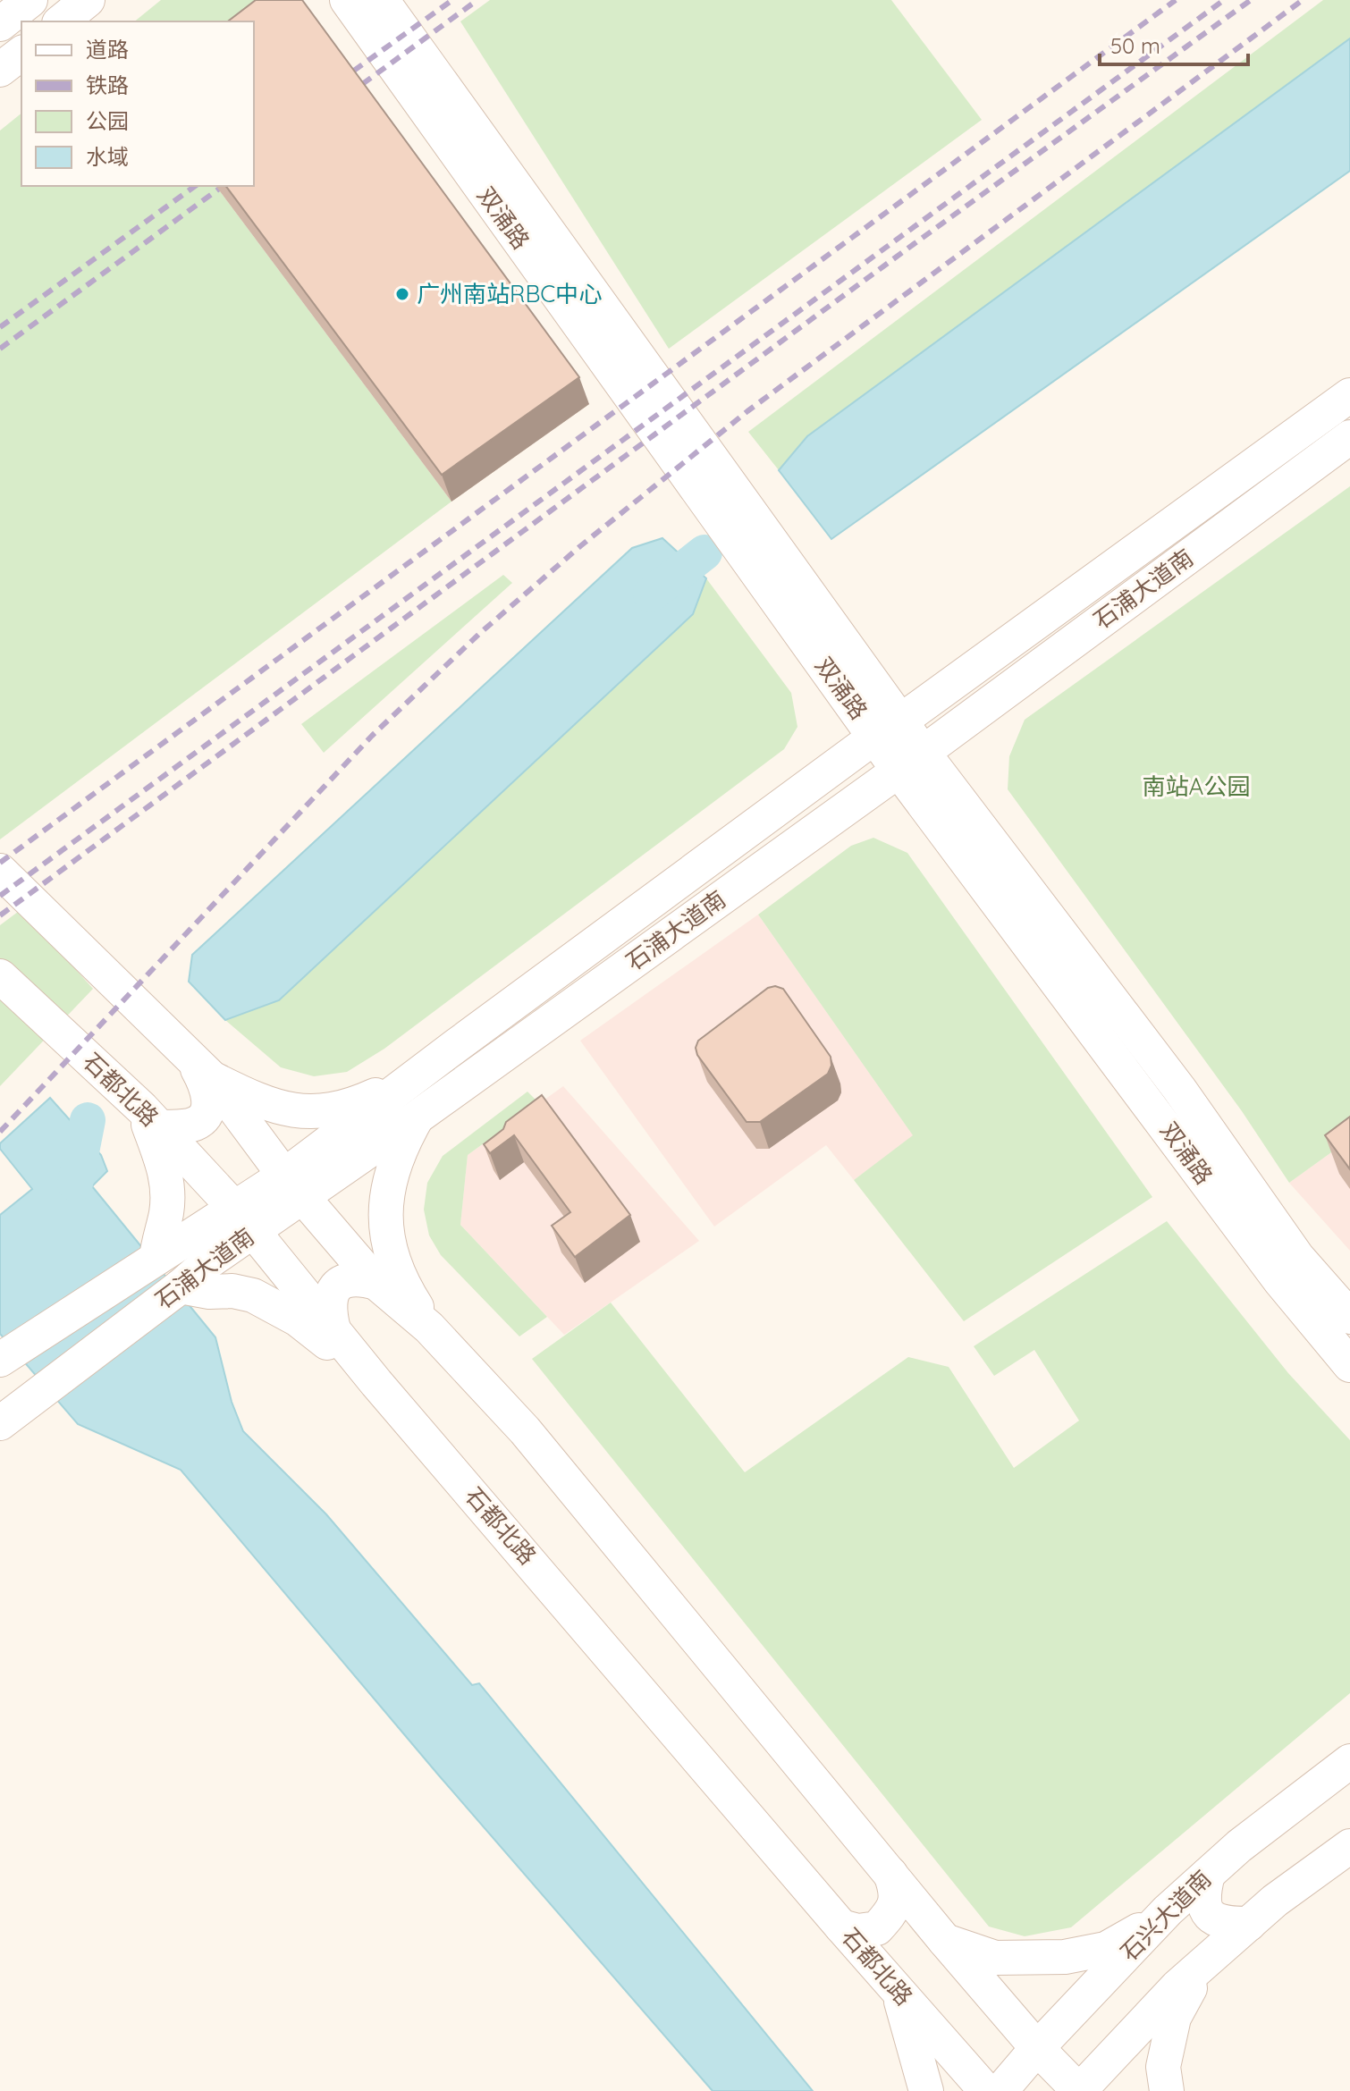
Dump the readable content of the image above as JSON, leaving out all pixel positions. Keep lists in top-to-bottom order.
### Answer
{
  "streets": {
    "main road": [
      "双涌路",
      "石浦大道南",
      "石都北路",
      "石兴大道南"
    ]
  },
  "crossings": [
    ["双涌路", "石浦大道南"],
    ["石浦大道南", "石都北路"]
  ],
  "parks": ["南站A公园"],
  "places": ["广州南站RBC中心"],
  "legend": [
    "道路",
    "铁路",
    "公园",
    "水域"
  ],
  "scale_bar": "50 m"
}
